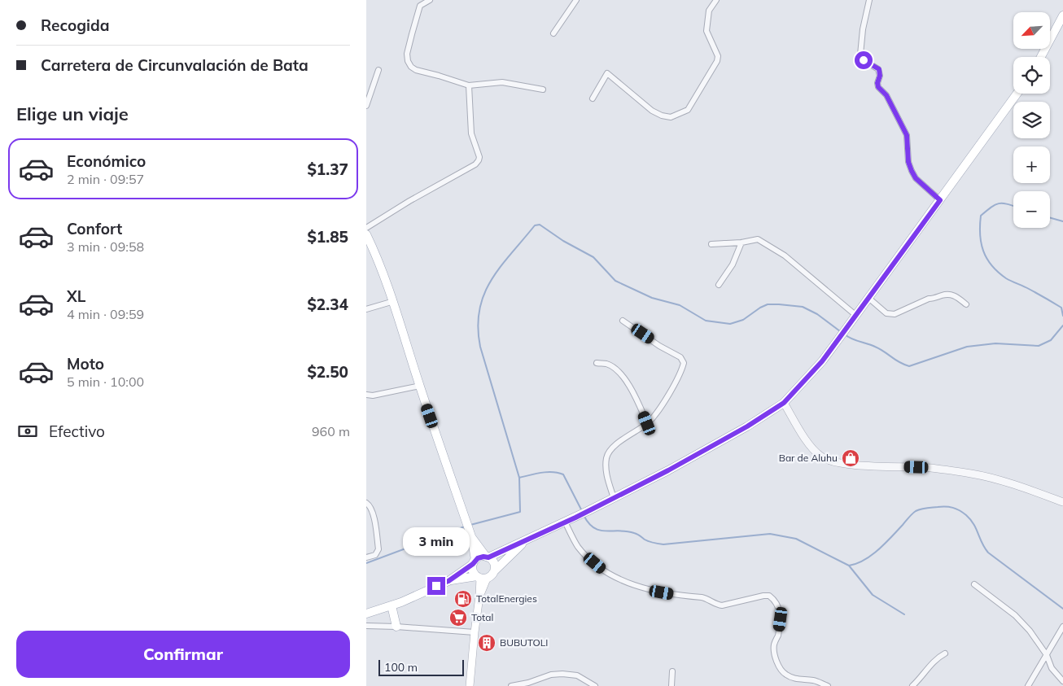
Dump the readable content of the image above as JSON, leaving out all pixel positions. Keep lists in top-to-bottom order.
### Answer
{
  "places": {
    "shop": ["Bar de Aluhu"],
    "fuel station": ["TotalEnergies"],
    "supermarket": ["Total"],
    "building": ["BUBUTOLI"]
  },
  "scale_bar": "100 m",
  "north": "bottom left",
  "page": {
    "banner": ["Recogida", "Carretera de Circunvalación de Bata"],
    "map_buttons": ["+", "−"],
    "heading": "Elige un viaje",
    "list": [
      {
        "name": "Económico",
        "note": "2 min · 09:57",
        "value": "$1.37"
      },
      {
        "name": "Confort",
        "note": "3 min · 09:58",
        "value": "$1.85"
      },
      {
        "name": "XL",
        "note": "4 min · 09:59",
        "value": "$2.34"
      },
      {
        "name": "Moto",
        "note": "5 min · 10:00",
        "value": "$2.50"
      }
    ],
    "pay": ["Efectivo", "960 m"],
    "bubble": "3 min",
    "buttons": "Confirmar",
    "scale": "100 m"
  }
}
